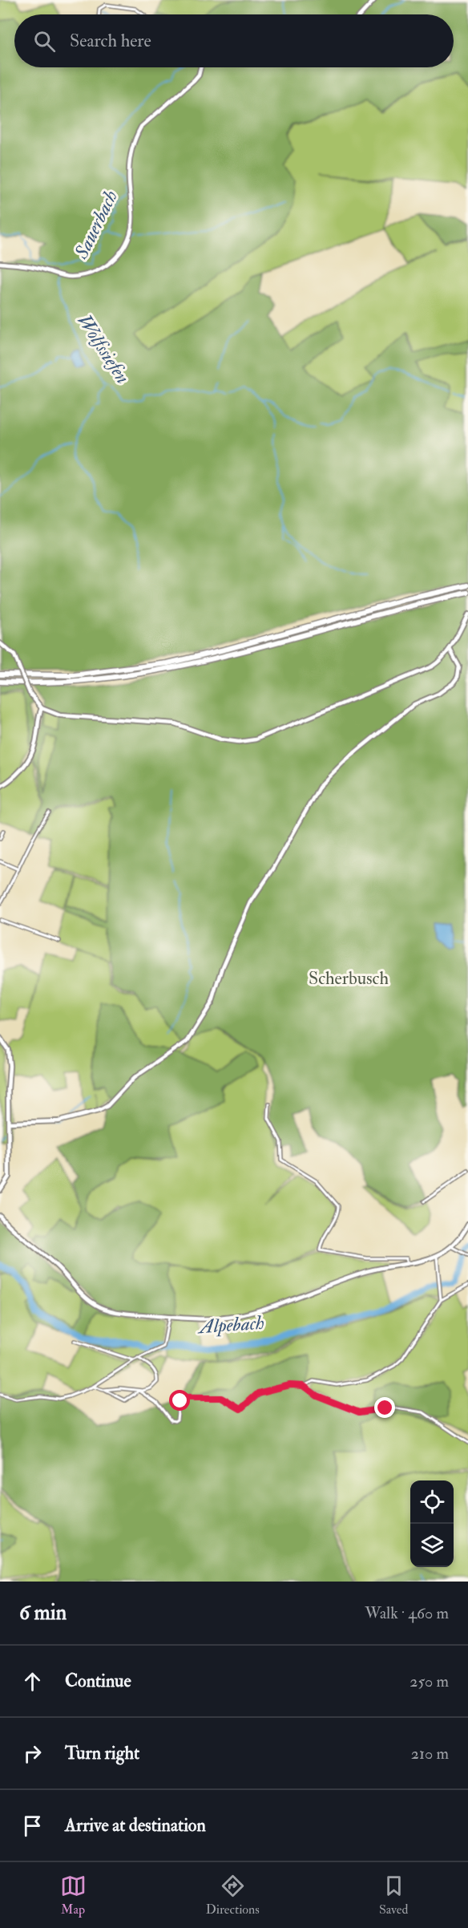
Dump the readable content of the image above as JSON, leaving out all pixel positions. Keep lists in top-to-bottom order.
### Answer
{
  "water": ["Sauerbach", "Wolfssiefen", "Alpebach"],
  "parks": ["Scherbusch"],
  "page": {
    "search": "Search here",
    "heading": ["6 min", "Walk · 460 m"],
    "list": [
      ["Continue", "250 m"],
      ["Turn right", "210 m"],
      "Arrive at destination"
    ],
    "nav": ["Map", "Directions", "Saved"]
  }
}
